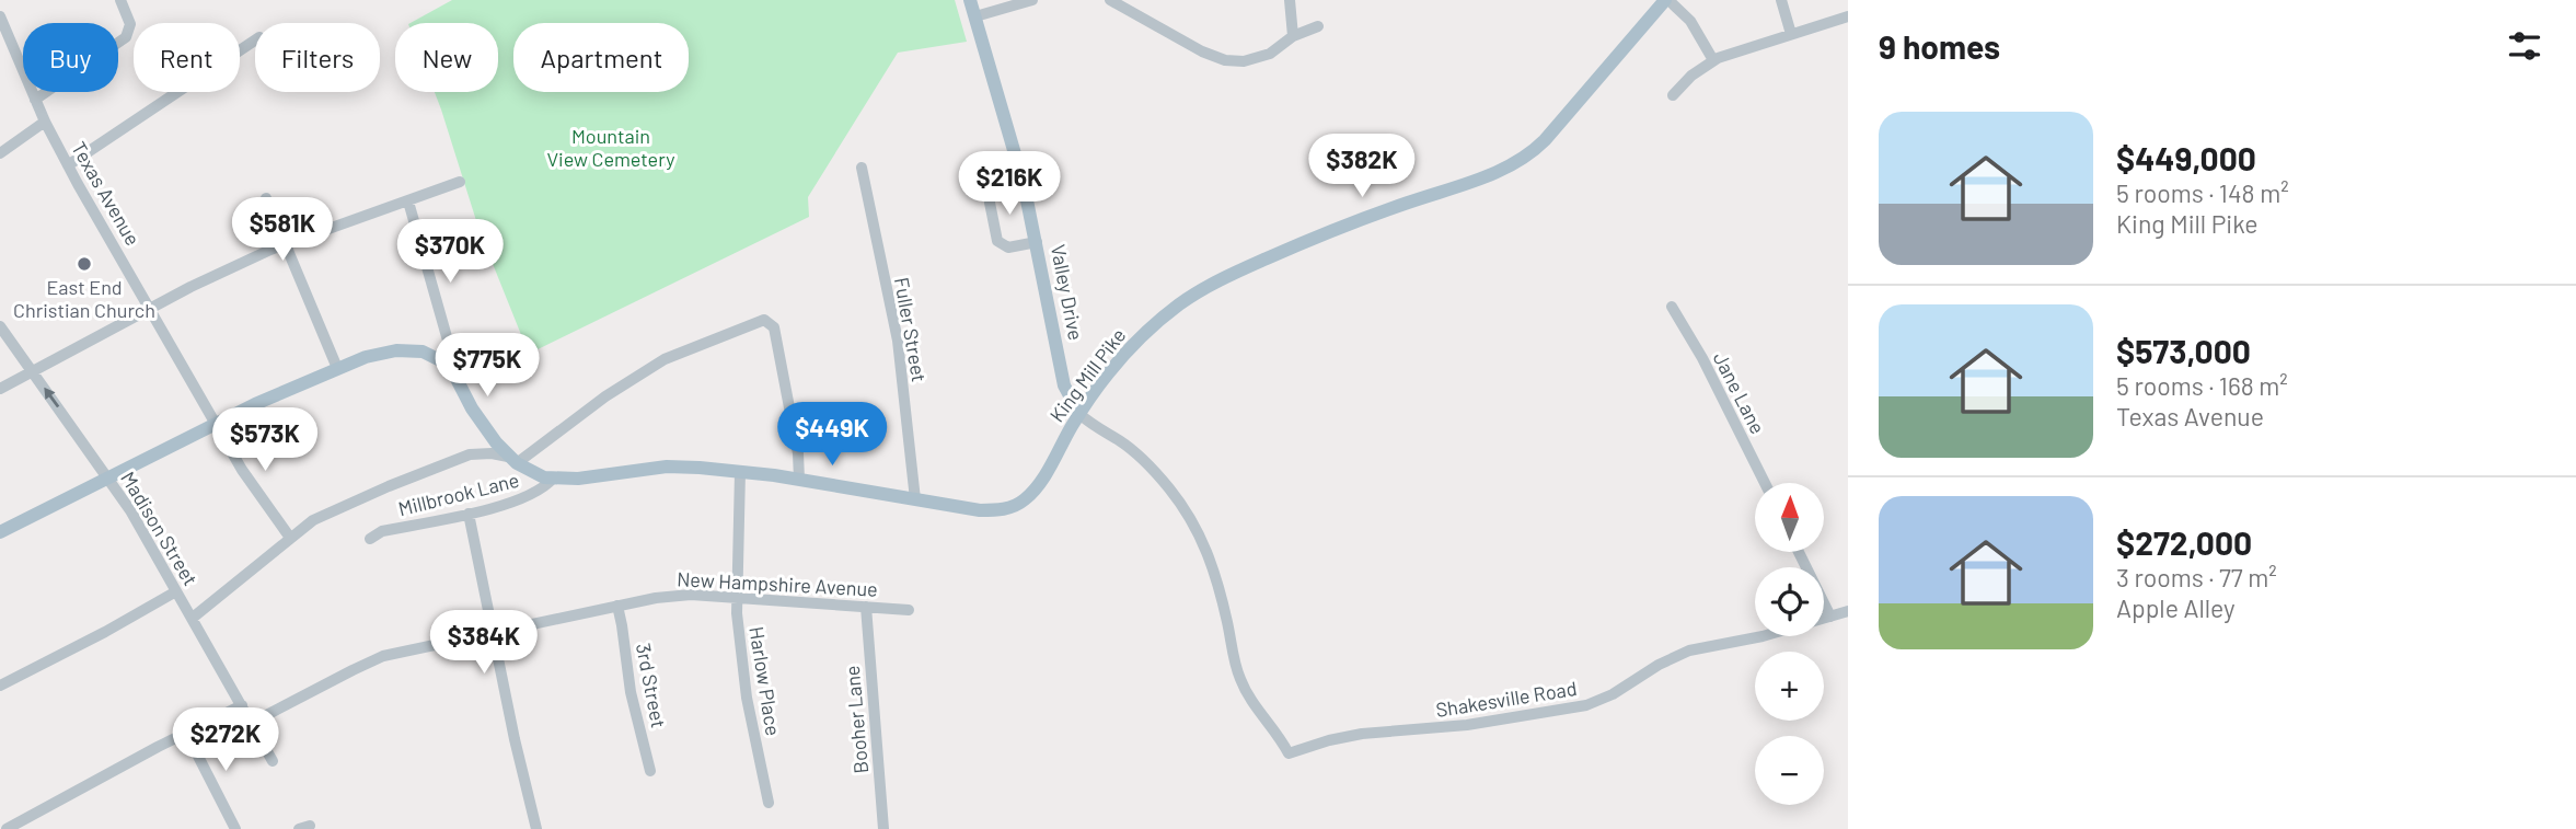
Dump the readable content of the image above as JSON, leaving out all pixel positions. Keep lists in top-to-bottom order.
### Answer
{
  "streets": {
    "main road": ["Valley Drive", "King Mill Pike"],
    "street": [
      "Texas Avenue",
      "Fuller Street",
      "Jane Lane",
      "Millbrook Lane",
      "Madison Street",
      "New Hampshire Avenue",
      "Harlow Place",
      "3rd Street",
      "Shakesville Road",
      "Booher Lane"
    ]
  },
  "crossings": [
    ["Valley Drive", "King Mill Pike"],
    ["Valley Drive", "Shakesville Road"],
    ["Fuller Street", "King Mill Pike"],
    ["King Mill Pike", "Millbrook Lane"],
    ["King Mill Pike", "Harlow Place"],
    ["Madison Street", "New Hampshire Avenue"],
    ["New Hampshire Avenue", "Harlow Place"],
    ["New Hampshire Avenue", "3rd Street"],
    ["New Hampshire Avenue", "Booher Lane"]
  ],
  "parks": ["Mountain View Cemetery"],
  "places": ["East End Christian Church"],
  "north": "top",
  "page": {
    "heading": "9 homes",
    "chip": [
      "Buy",
      "Rent",
      "Filters",
      "New",
      "Apartment"
    ],
    "list": [
      {
        "name": "$449,000",
        "note": "5 rooms · 148 m² · King Mill Pike"
      },
      {
        "name": "$573,000",
        "note": "5 rooms · 168 m² · Texas Avenue"
      },
      {
        "name": "$272,000",
        "note": "3 rooms · 77 m² · Apple Alley"
      }
    ],
    "price": [
      "$382K",
      "$216K",
      "$581K",
      "$370K",
      "$775K",
      "$449K",
      "$573K",
      "$384K",
      "$272K"
    ],
    "map_buttons": ["+", "−"]
  }
}
